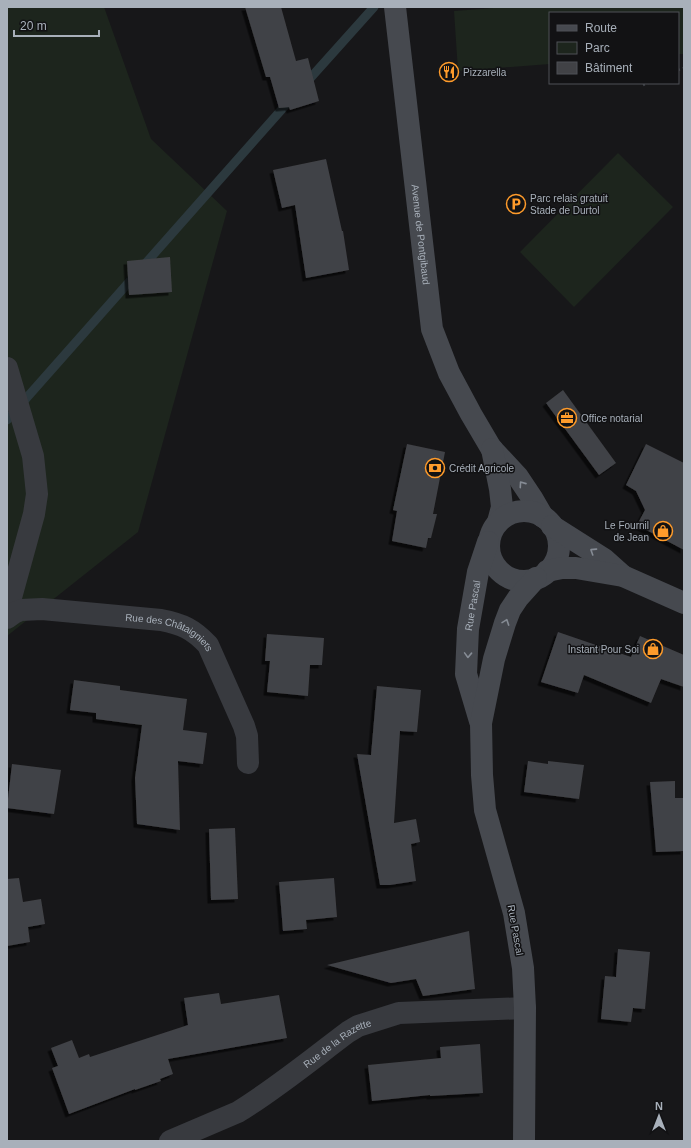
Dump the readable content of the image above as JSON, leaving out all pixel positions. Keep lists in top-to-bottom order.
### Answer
{
  "streets": {
    "main road": ["Avenue de Pontgibaud", "Rue Pascal"],
    "street": ["Rue des Châtaigniers", "Rue de la Razette"]
  },
  "crossings": [
    ["Avenue de Pontgibaud", "Rue Pascal"],
    ["Rue Pascal", "Rue de la Razette"]
  ],
  "places": {
    "restaurant": ["Pizzarella"],
    "parking": ["Parc relais gratuit Stade de Durtol"],
    "office": ["Office notarial"],
    "bank": ["Crédit Agricole"],
    "shop": ["Le Fournil de Jean", "Instant Pour Soi"]
  },
  "legend": ["Route", "Parc", "Bâtiment"],
  "scale_bar": "20 m",
  "north": "top"
}
